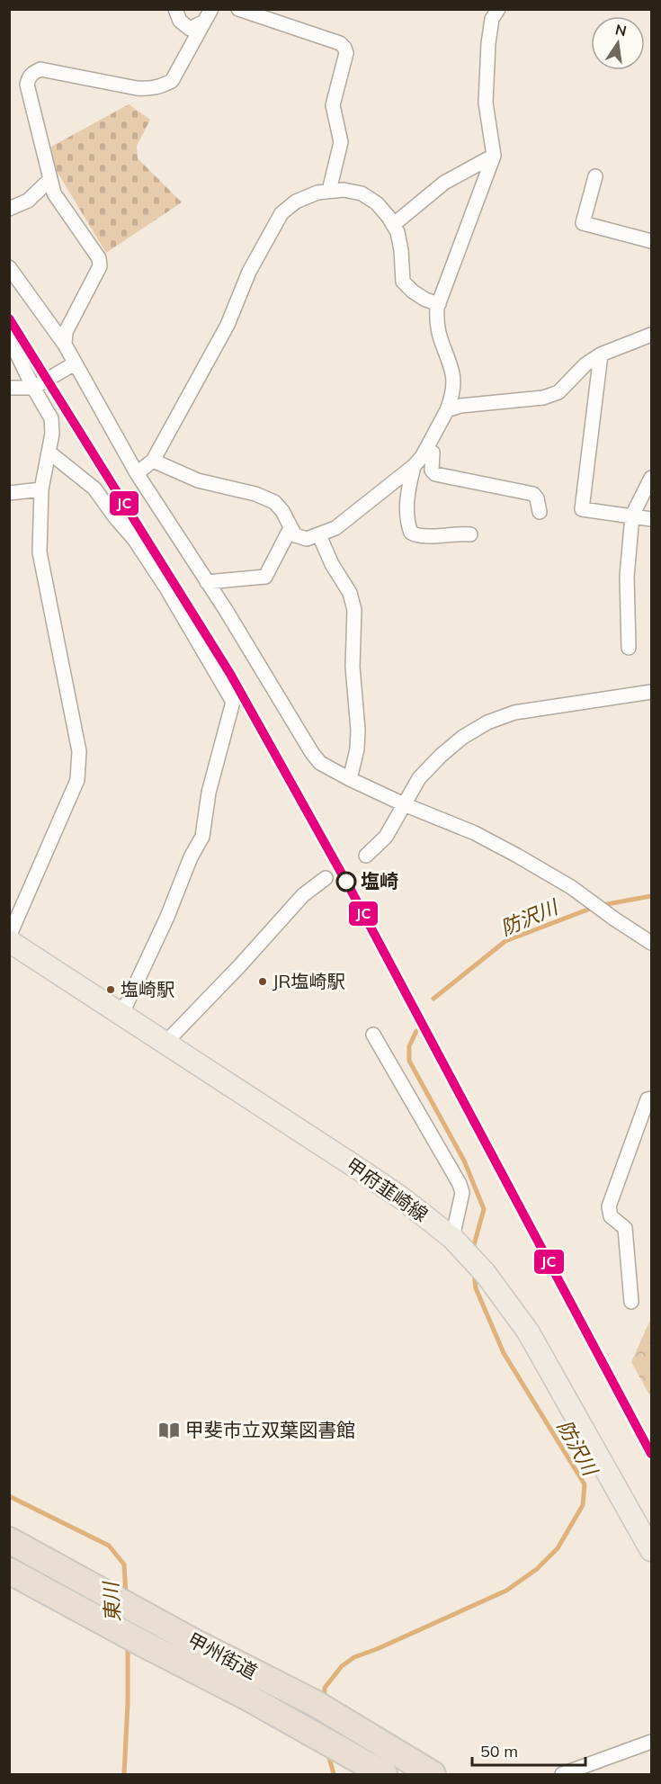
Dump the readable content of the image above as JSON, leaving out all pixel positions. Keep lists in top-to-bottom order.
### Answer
{
  "streets": {
    "highway": ["甲州街道"],
    "main road": ["甲府韮崎線"]
  },
  "water": ["防沢川", "東川"],
  "places": {
    "other": ["塩崎", "JR塩崎駅", "塩崎駅"],
    "library": ["甲斐市立双葉図書館"]
  },
  "lines": ["transit line JC"],
  "scale_bar": "50 m",
  "north": "top"
}
